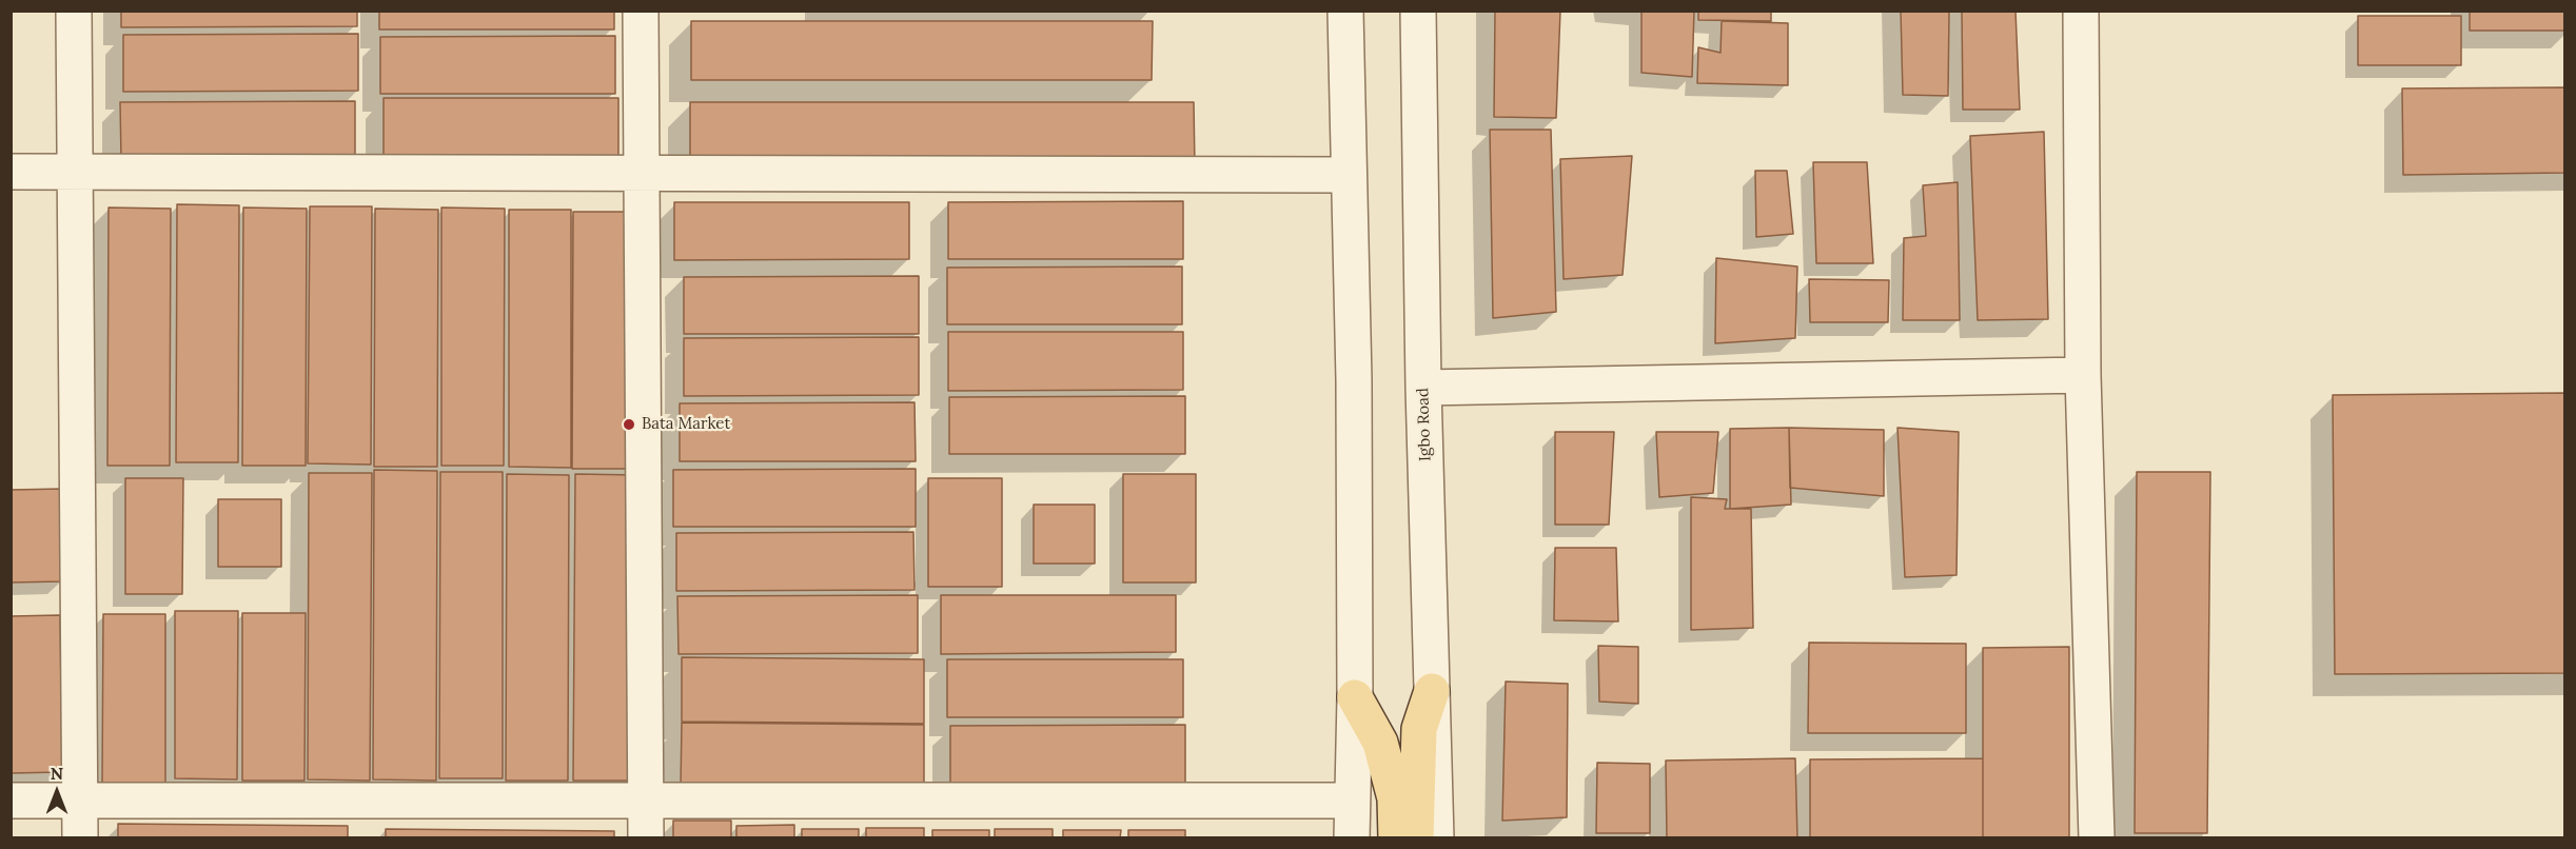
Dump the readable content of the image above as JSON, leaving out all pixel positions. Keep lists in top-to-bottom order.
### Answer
{
  "streets": {
    "street": ["Igbo Road"]
  },
  "places": ["Bata Market"],
  "north": "top"
}
